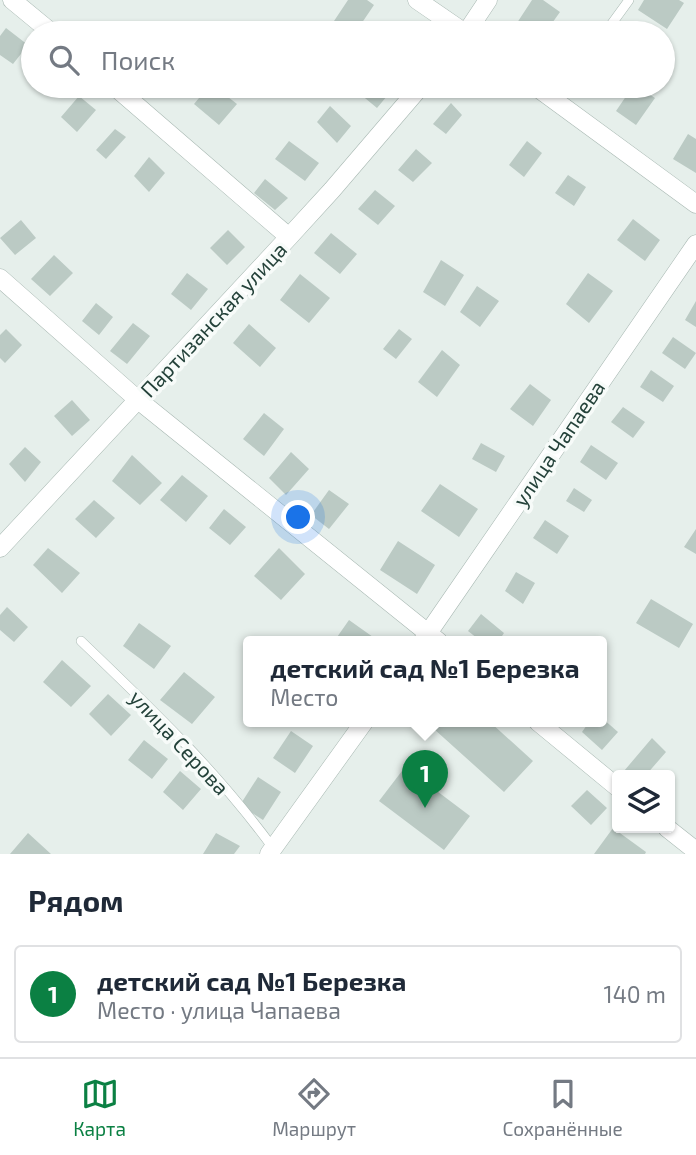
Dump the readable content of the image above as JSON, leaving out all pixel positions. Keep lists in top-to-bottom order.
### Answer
{
  "streets": {
    "street": ["Партизанская улица", "улица Чапаева"],
    "lane": ["улица Серова"]
  },
  "page": {
    "search": "Поиск",
    "popup": ["детский сад №1 Березка", "Место"],
    "pins": "1",
    "heading": "Рядом",
    "list": [
      {
        "mark": "1",
        "name": "детский сад №1 Березка",
        "note": "Место · улица Чапаева",
        "value": "140 m"
      }
    ],
    "nav": ["Карта", "Маршрут", "Сохранённые"]
  }
}
